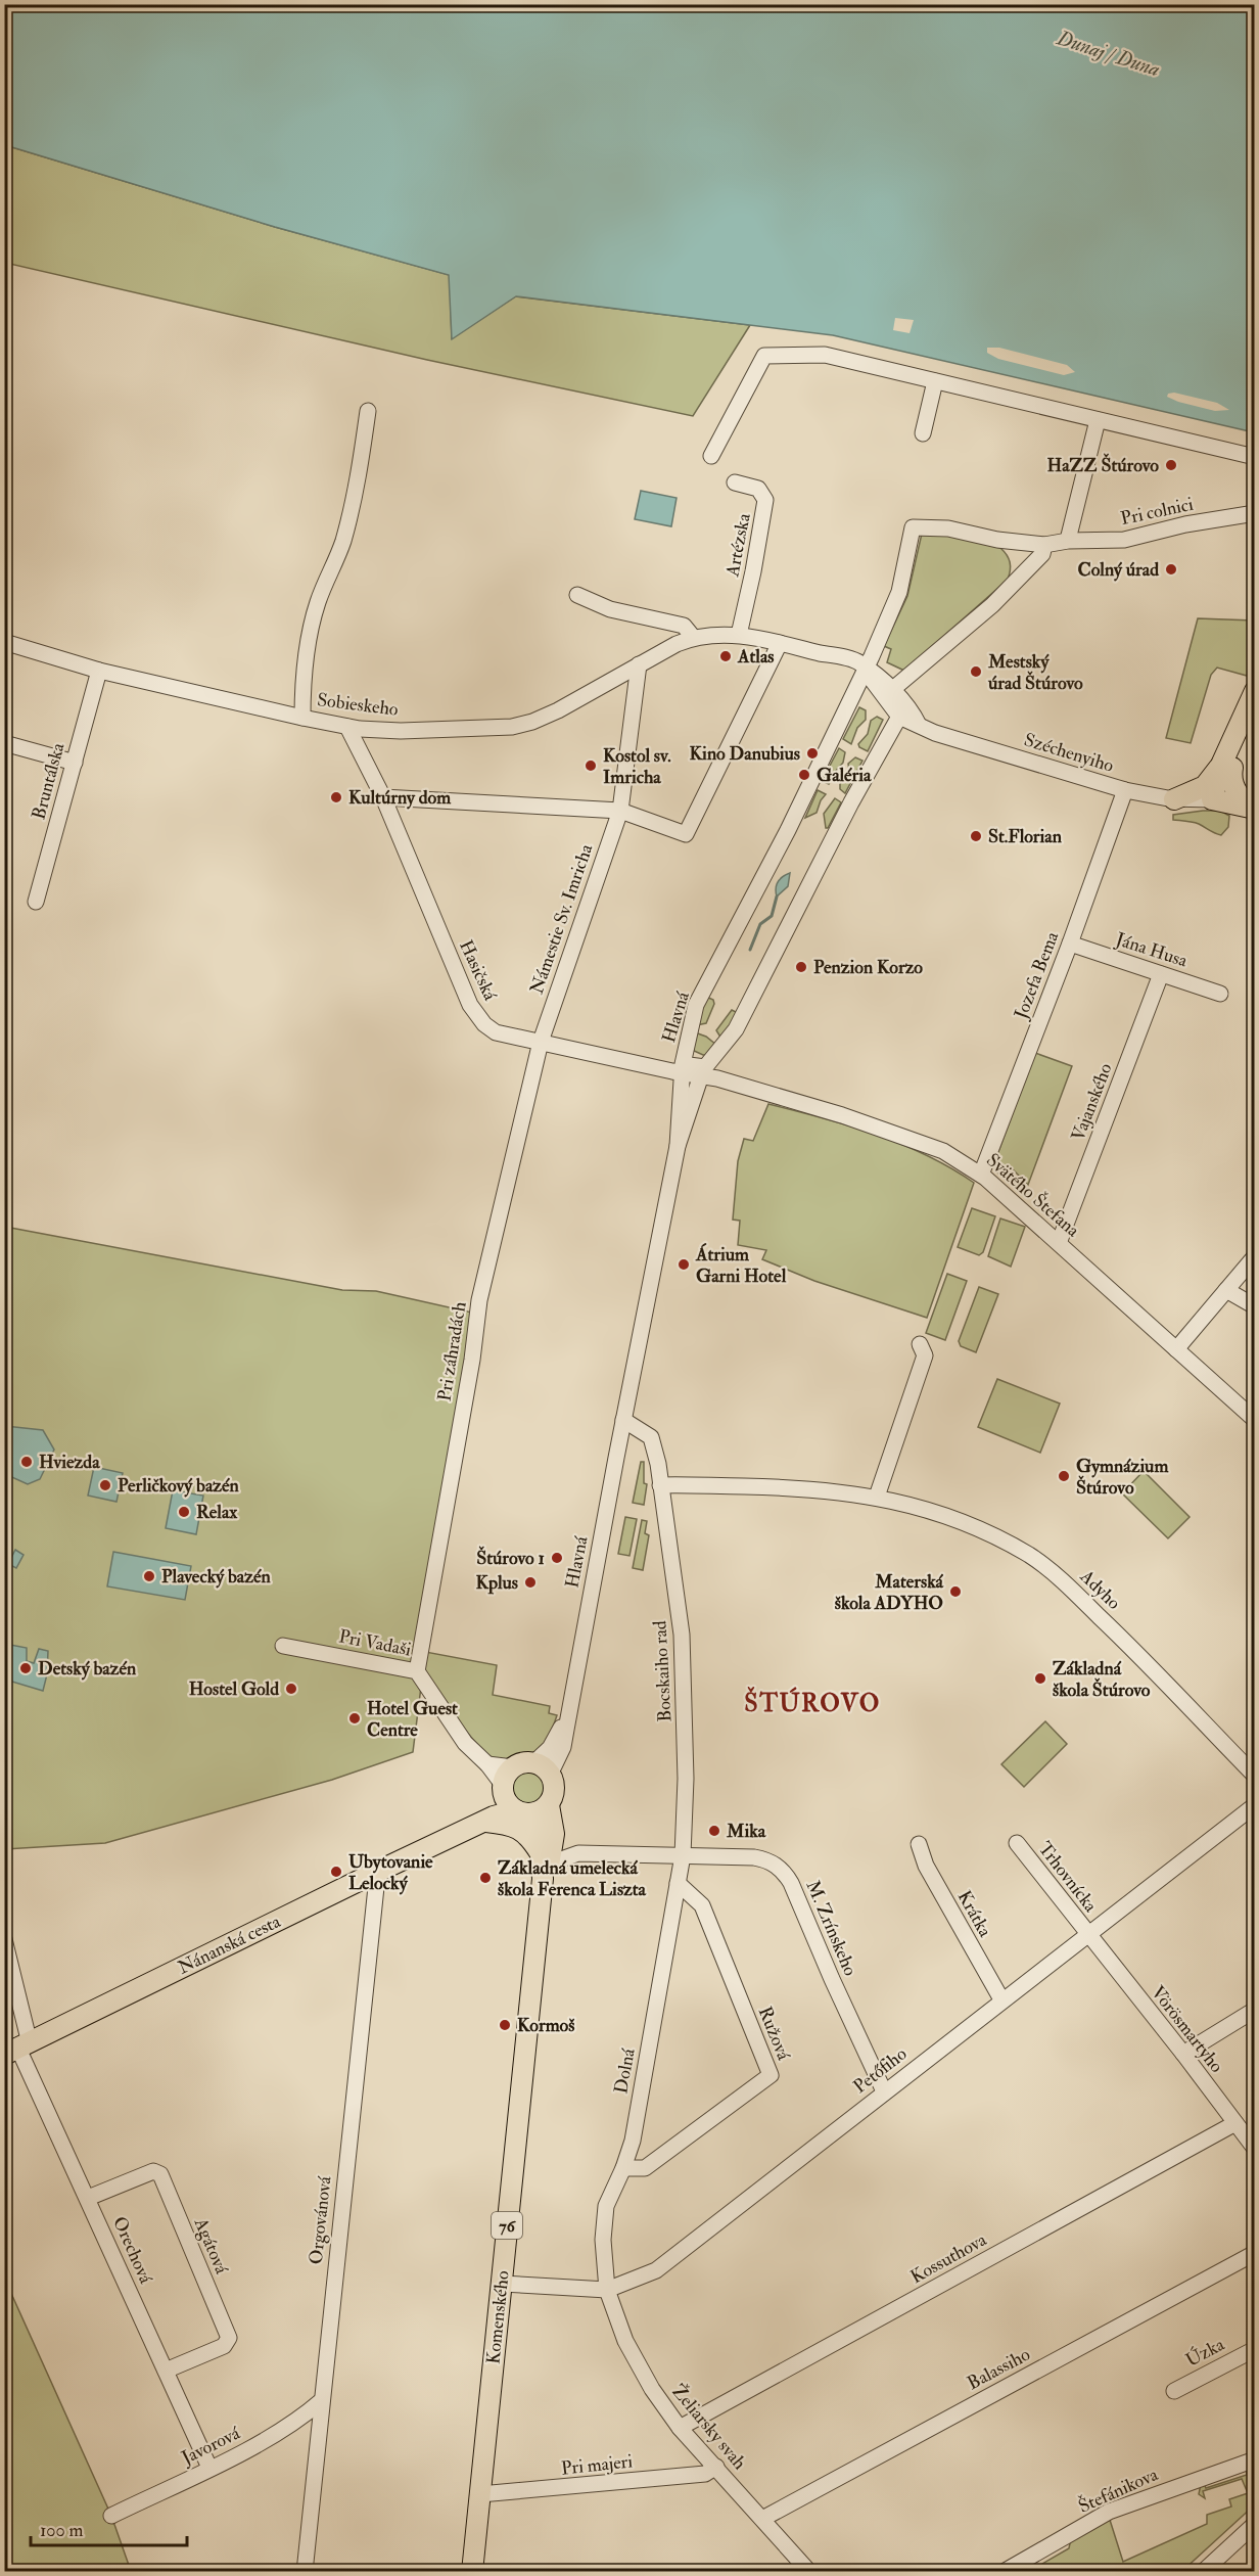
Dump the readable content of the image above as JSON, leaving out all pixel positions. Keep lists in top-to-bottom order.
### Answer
{
  "streets": {
    "main road": ["Nánanská cesta", "76", "Komenského"],
    "street": [
      "Pri colnici",
      "Artézska",
      "Sobieskeho",
      "Széchenyiho",
      "Bruntálska",
      "Námestie Sv. Imricha",
      "Jána Husa",
      "Hasičská",
      "Jozefa Bema",
      "Hlavná",
      "Vajanského",
      "Svätého Štefana",
      "Pri záhradách",
      "Adyho",
      "Pri Vadaši",
      "Bocskaiho rad",
      "Trhovnícka",
      "Krátka",
      "M. Zrínskeho",
      "Vörösmartyho",
      "Ružová",
      "Petőfiho",
      "Dolná",
      "Orgovánová",
      "Agátová",
      "Orechová",
      "Kossuthova",
      "Úzka",
      "Balassiho",
      "Želiarsky svah",
      "Javorová",
      "Pri majeri",
      "Štefánikova"
    ]
  },
  "crossings": [
    ["Pri colnici", "Hlavná"],
    ["Artézska", "Sobieskeho"],
    ["Sobieskeho", "Széchenyiho"],
    ["Sobieskeho", "Bruntálska"],
    ["Sobieskeho", "Námestie Sv. Imricha"],
    ["Sobieskeho", "Hasičská"],
    ["Sobieskeho", "Hlavná"],
    ["Széchenyiho", "Jozefa Bema"],
    ["Námestie Sv. Imricha", "Hasičská"],
    ["Námestie Sv. Imricha", "Pri záhradách"],
    ["Jána Husa", "Jozefa Bema"],
    ["Jána Husa", "Vajanského"],
    ["Hasičská", "Hlavná"],
    ["Hasičská", "Pri záhradách"],
    ["Jozefa Bema", "Svätého Štefana"],
    ["Hlavná", "Svätého Štefana"],
    ["Hlavná", "Pri Vadaši"],
    ["Hlavná", "Nánanská cesta"],
    ["Hlavná", "76"],
    ["Vajanského", "Svätého Štefana"],
    ["Pri záhradách", "Pri Vadaši"],
    ["Adyho", "Bocskaiho rad"],
    ["Pri Vadaši", "Nánanská cesta"],
    ["Pri Vadaši", "76"],
    ["Bocskaiho rad", "M. Zrínskeho"],
    ["Bocskaiho rad", "Dolná"],
    ["Trhovnícka", "Vörösmartyho"],
    ["Trhovnícka", "Petőfiho"],
    ["Krátka", "Petőfiho"],
    ["M. Zrínskeho", "Petőfiho"],
    ["M. Zrínskeho", "Dolná"],
    ["Nánanská cesta", "Orgovánová"],
    ["Nánanská cesta", "76"],
    ["Nánanská cesta", "Orechová"],
    ["Vörösmartyho", "Petőfiho"],
    ["Vörösmartyho", "Kossuthova"],
    ["Ružová", "Dolná"],
    ["Petőfiho", "Dolná"],
    ["Petőfiho", "Komenského"],
    ["Petőfiho", "Želiarsky svah"],
    ["Dolná", "Želiarsky svah"],
    ["Orgovánová", "Javorová"],
    ["76", "Komenského"],
    ["Agátová", "Orechová"],
    ["Orechová", "Javorová"],
    ["Kossuthova", "Želiarsky svah"],
    ["Komenského", "Pri majeri"],
    ["Balassiho", "Želiarsky svah"],
    ["Želiarsky svah", "Pri majeri"]
  ],
  "districts": ["ŠTÚROVO"],
  "water": ["Dunaj / Duna"],
  "places": [
    "HaZZ Štúrovo",
    "Colný úrad",
    "Atlas",
    "Mestský úrad Štúrovo",
    "Kino Danubius",
    "Kostol sv. Imricha",
    "Galéria",
    "Kultúrny dom",
    "St.Florian",
    "Penzion Korzo",
    "Átrium Garni Hotel",
    "Hviezda",
    "Gymnázium Štúrovo",
    "Perličkový bazén",
    "Relax",
    "Štúrovo 1",
    "Plavecký bazén",
    "Kplus",
    "Materská škola ADYHO",
    "Detský bazén",
    "Základná škola Štúrovo",
    "Hostel Gold",
    "Hotel Guest Centre",
    "Mika",
    "Ubytovanie Lelocký",
    "Základná umelecká škola Ferenca Liszta",
    "Kormoš"
  ],
  "scale_bar": "100 m"
}
